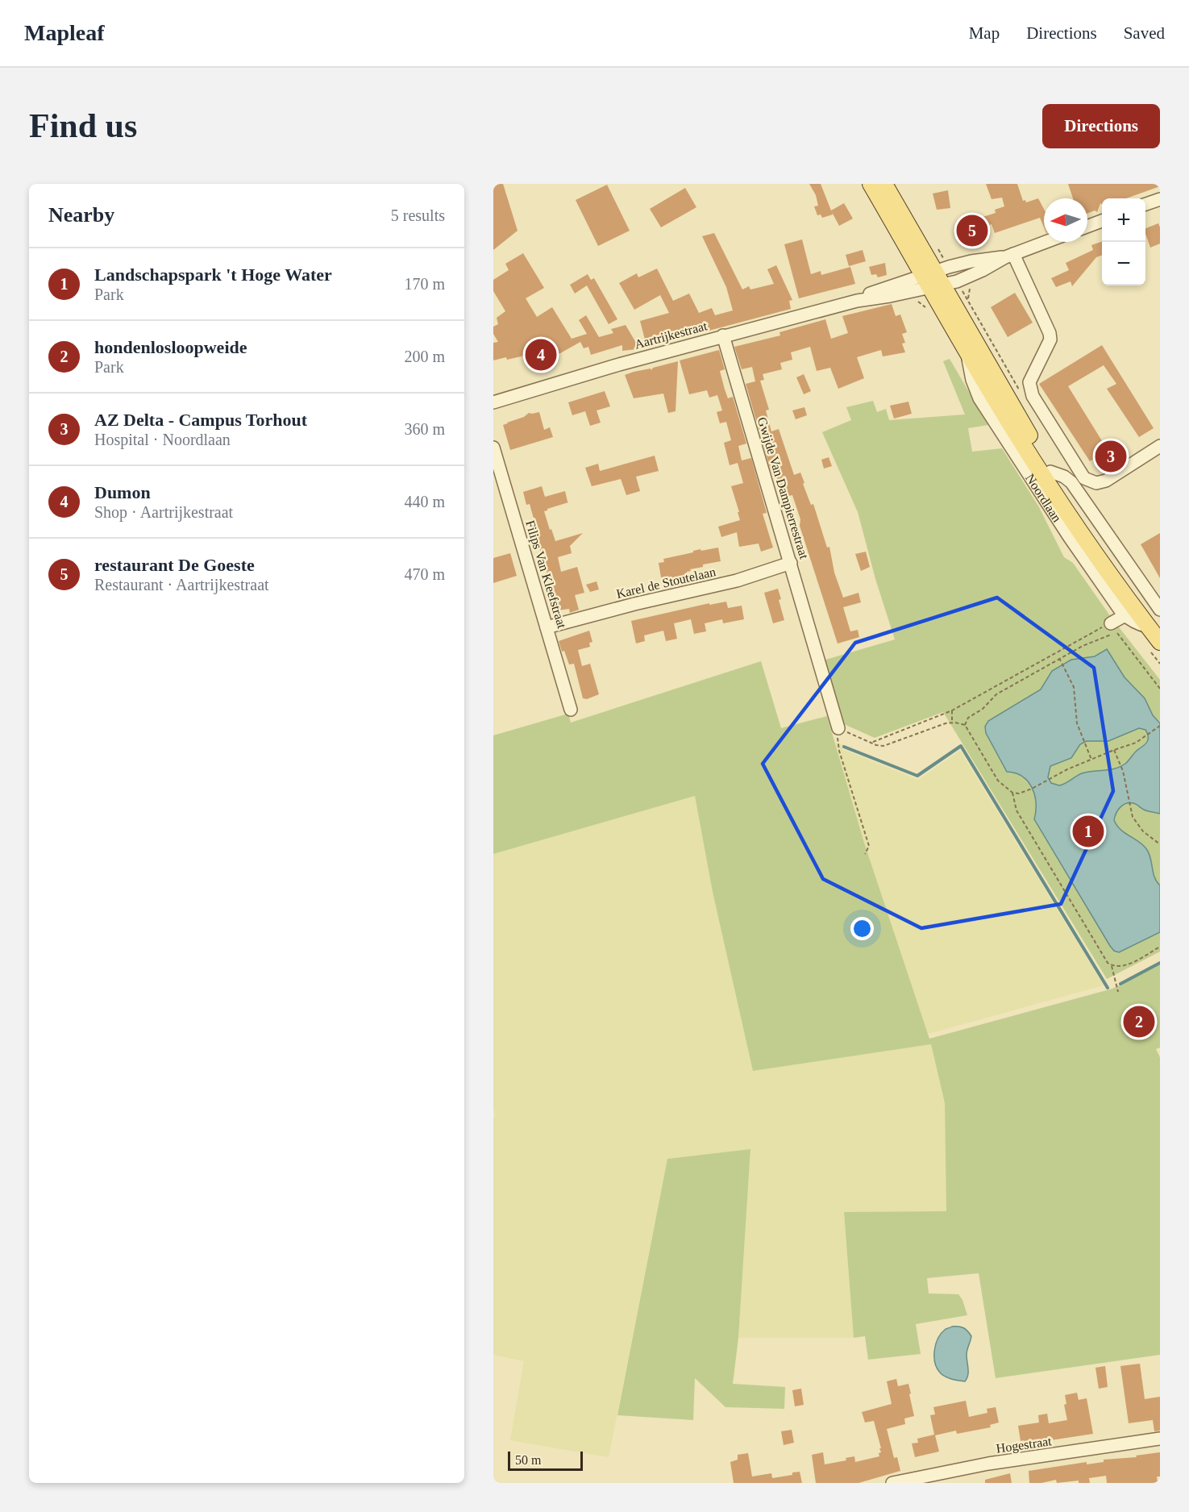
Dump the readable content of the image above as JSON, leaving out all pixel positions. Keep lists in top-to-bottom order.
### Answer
{
  "streets": {
    "main road": ["Noordlaan"],
    "street": [
      "Aartrijkestraat",
      "Gwijde Van Dampierrestraat",
      "Filips Van Kleefstraat",
      "Karel de Stoutelaan",
      "Hogestraat"
    ]
  },
  "crossings": [
    ["Aartrijkestraat", "Gwijde Van Dampierrestraat"],
    ["Aartrijkestraat", "Noordlaan"],
    ["Gwijde Van Dampierrestraat", "Karel de Stoutelaan"],
    ["Filips Van Kleefstraat", "Karel de Stoutelaan"]
  ],
  "scale_bar": "50 m",
  "north": "left",
  "page": {
    "header": "Mapleaf",
    "nav": ["Map", "Directions", "Saved"],
    "buttons": "Directions",
    "title": "Find us",
    "heading": ["Nearby", "5 results"],
    "map_buttons": ["+", "−"],
    "pins": [
      "5",
      "4",
      "3",
      "1",
      "2"
    ],
    "list": [
      {
        "mark": "1",
        "name": "Landschapspark 't Hoge Water",
        "note": "Park",
        "value": "170 m"
      },
      {
        "mark": "2",
        "name": "hondenlosloopweide",
        "note": "Park",
        "value": "200 m"
      },
      {
        "mark": "3",
        "name": "AZ Delta - Campus Torhout",
        "note": "Hospital · Noordlaan",
        "value": "360 m"
      },
      {
        "mark": "4",
        "name": "Dumon",
        "note": "Shop · Aartrijkestraat",
        "value": "440 m"
      },
      {
        "mark": "5",
        "name": "restaurant De Goeste",
        "note": "Restaurant · Aartrijkestraat",
        "value": "470 m"
      }
    ],
    "scale": "50 m"
  }
}
